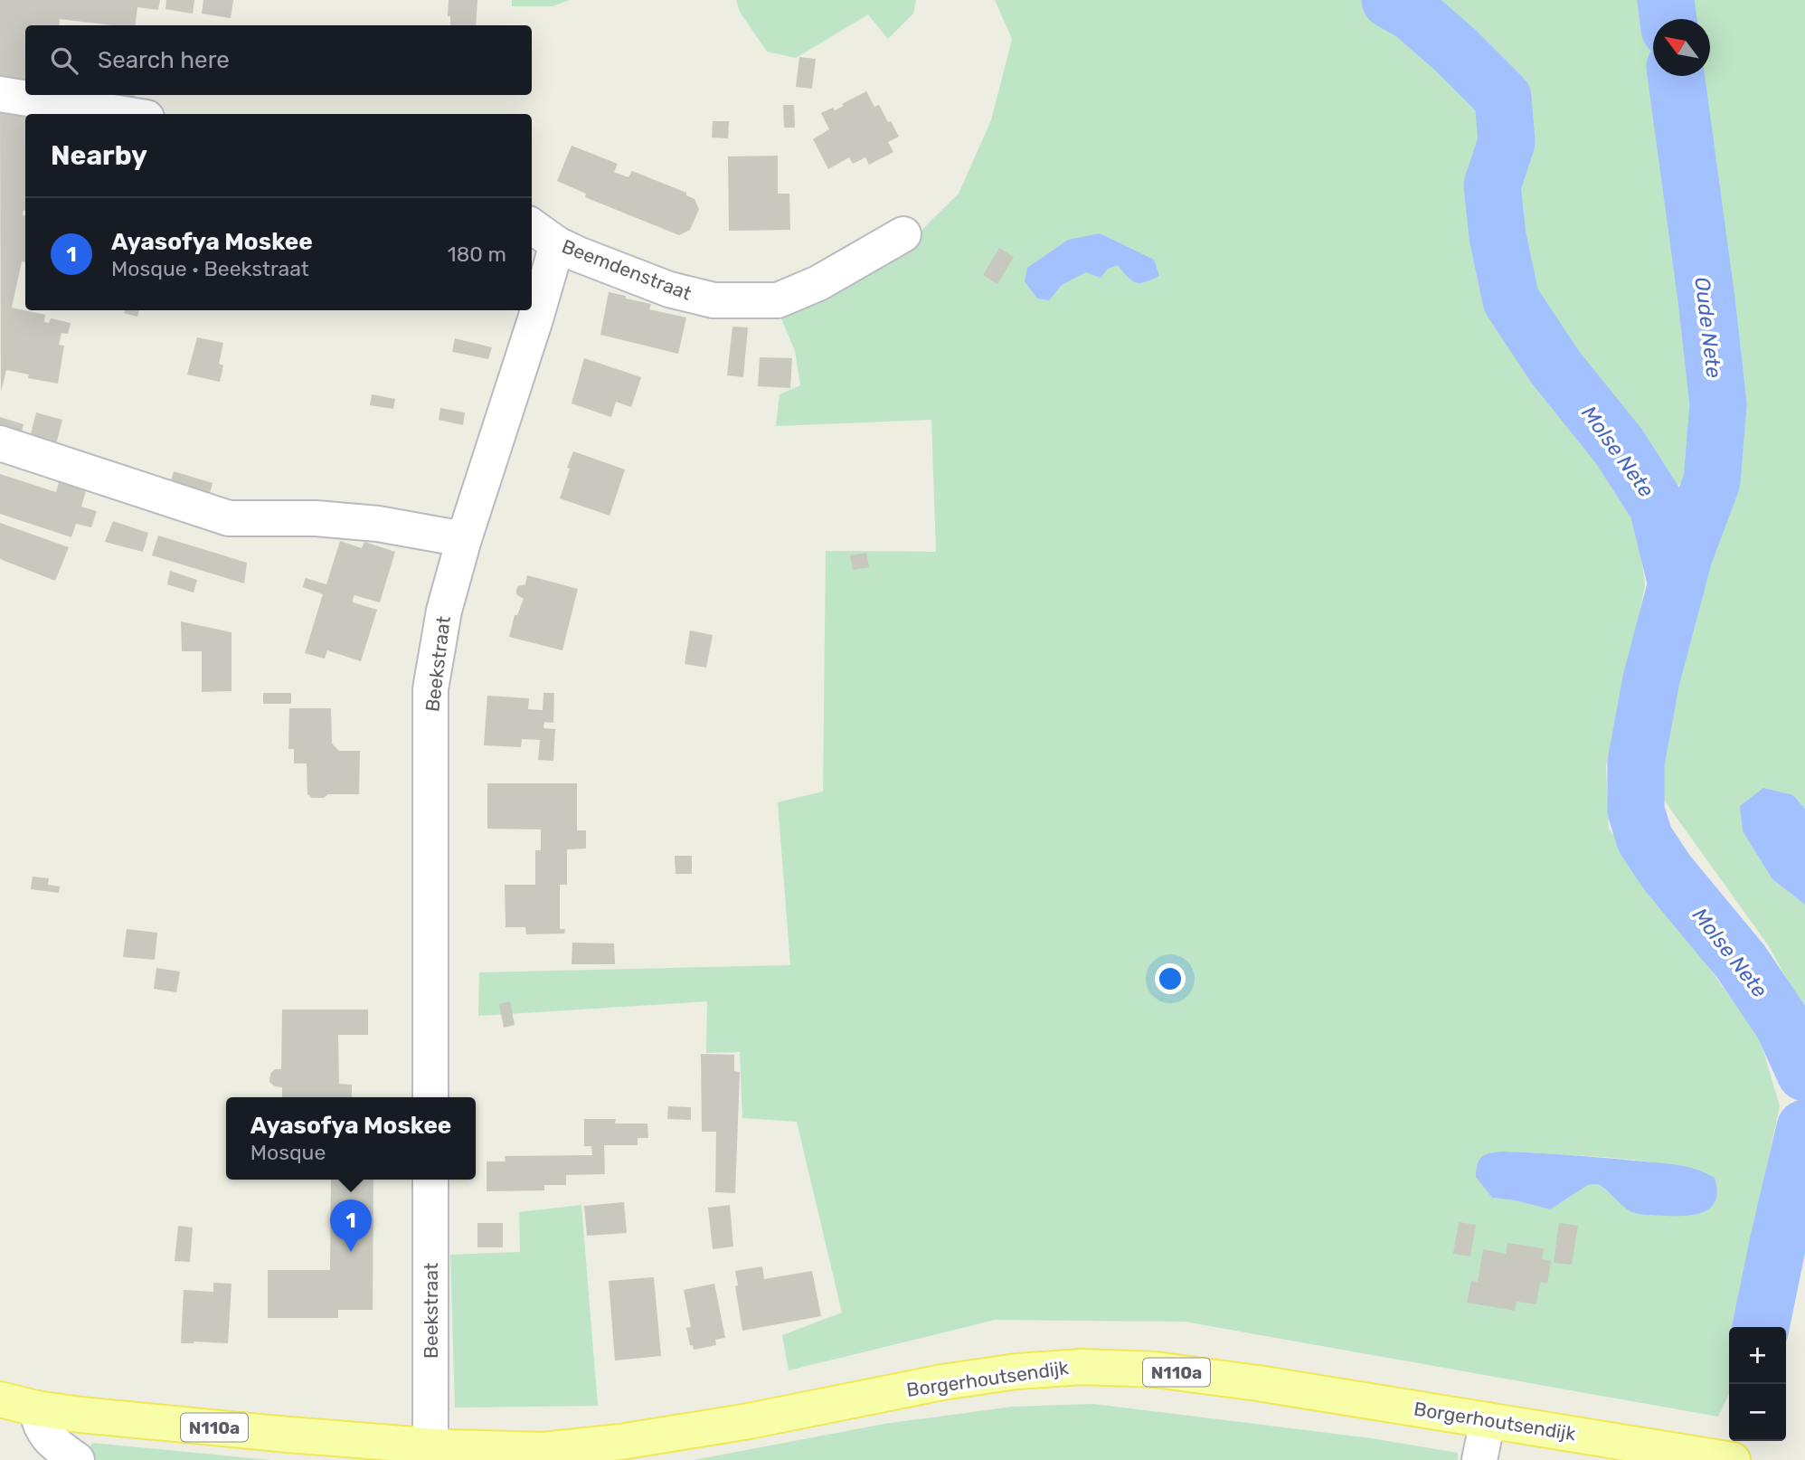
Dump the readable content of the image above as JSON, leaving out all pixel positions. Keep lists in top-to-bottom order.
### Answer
{
  "streets": {
    "main road": ["N110a", "Borgerhoutsendijk"],
    "street": ["Beemdenstraat", "Beekstraat"]
  },
  "crossings": [
    ["Beemdenstraat", "Beekstraat"],
    ["Beekstraat", "Borgerhoutsendijk"]
  ],
  "water": ["Oude Nete", "Molse Nete"],
  "north": "top left",
  "page": {
    "search": "Search here",
    "heading": "Nearby",
    "list": [
      {
        "mark": "1",
        "name": "Ayasofya Moskee",
        "note": "Mosque · Beekstraat",
        "value": "180 m"
      }
    ],
    "popup": ["Ayasofya Moskee", "Mosque"],
    "pins": "1",
    "map_buttons": ["+", "−"]
  }
}
